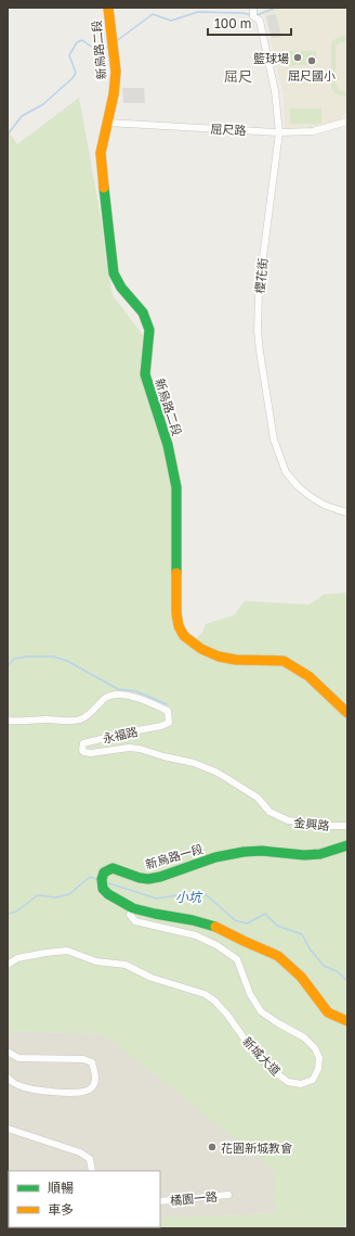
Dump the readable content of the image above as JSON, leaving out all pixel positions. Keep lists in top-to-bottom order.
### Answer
{
  "streets": {
    "main road": ["新烏路二段", "新烏路一段"],
    "street": [
      "屈尺路",
      "櫻花街",
      "永福路",
      "金興路",
      "新城大道",
      "橘園一路"
    ]
  },
  "crossings": [
    ["新烏路二段", "屈尺路"],
    ["屈尺路", "櫻花街"],
    ["永福路", "金興路"],
    ["新烏路一段", "新城大道"]
  ],
  "districts": ["屈尺"],
  "water": ["小坑"],
  "places": ["籃球場", "屈尺國小", "花園新城教會"],
  "legend": ["順暢", "車多"],
  "scale_bar": "100 m"
}
